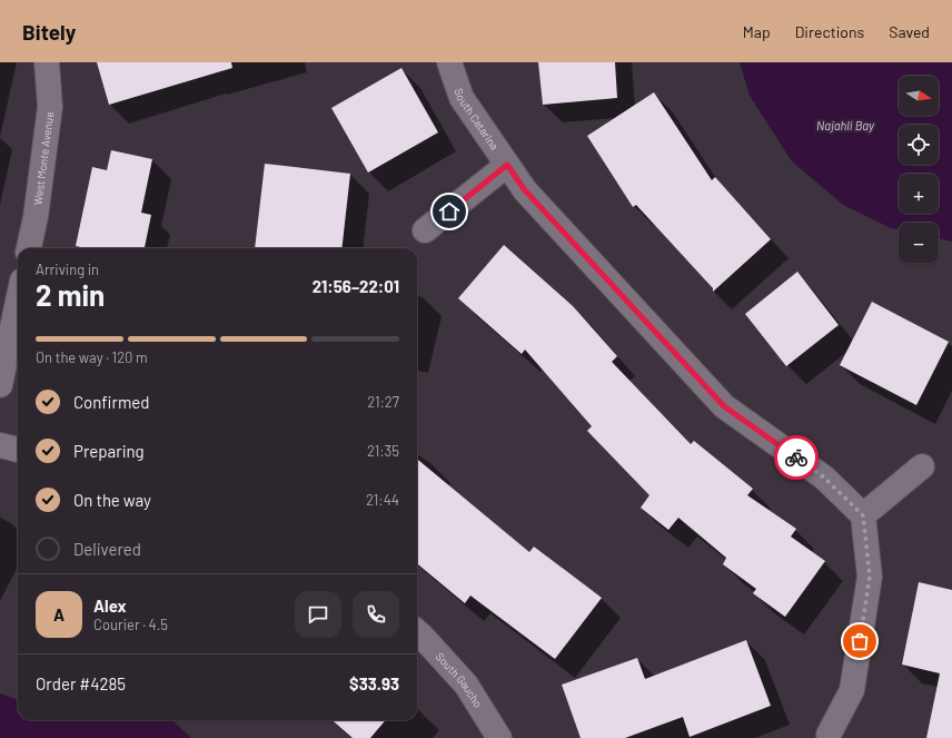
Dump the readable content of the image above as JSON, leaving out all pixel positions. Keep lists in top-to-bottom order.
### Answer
{
  "streets": {
    "street": ["South Catarina", "West Monte Avenue", "South Gaucho"]
  },
  "water": ["Najahli Bay"],
  "north": "right",
  "page": {
    "header": "Bitely",
    "nav": ["Map", "Directions", "Saved"],
    "map_buttons": ["+", "−"],
    "heading": ["2 min", "Arriving in", "21:56–22:01"],
    "panel": [
      "Alex",
      "Courier · 4.5",
      "Order #4285",
      "$33.93"
    ],
    "bar": "On the way · 120 m",
    "list": [
      ["Confirmed", "21:27"],
      ["Preparing", "21:35"],
      ["On the way", "21:44"],
      "Delivered"
    ],
    "round": "A"
  }
}
